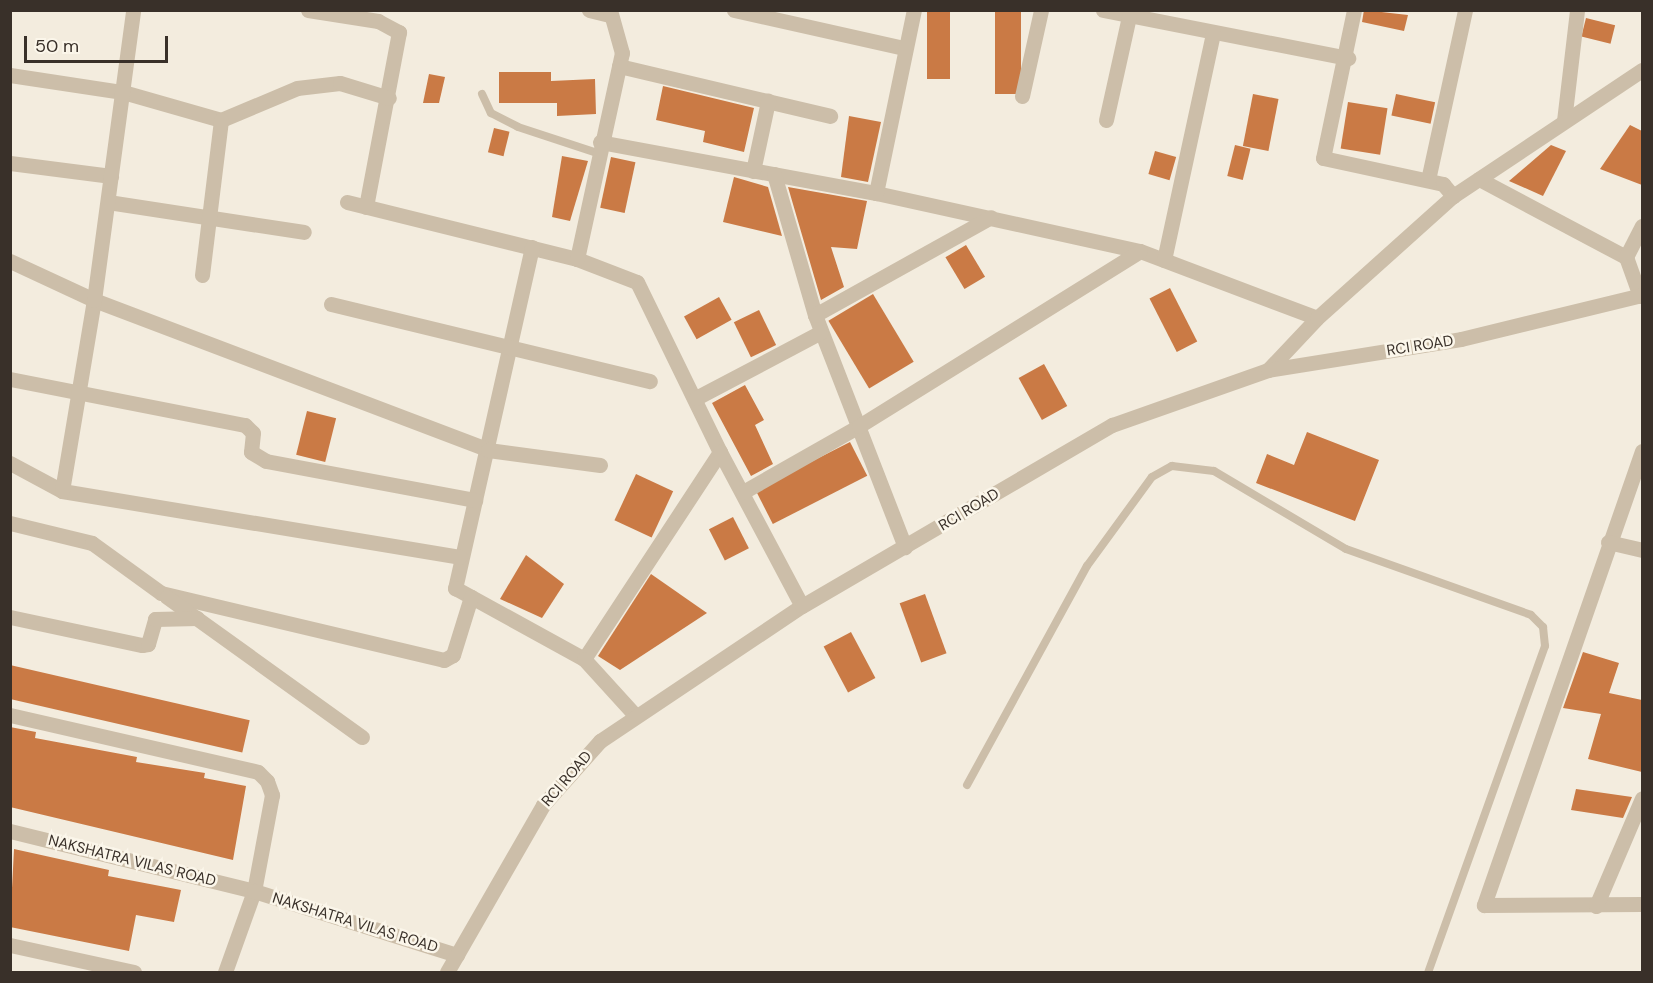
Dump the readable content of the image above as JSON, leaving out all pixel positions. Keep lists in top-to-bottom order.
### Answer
{
  "streets": {
    "street": ["RCI ROAD", "NAKSHATRA VILAS ROAD"]
  },
  "crossings": [
    ["RCI ROAD", "NAKSHATRA VILAS ROAD"]
  ],
  "scale_bar": "50 m"
}
